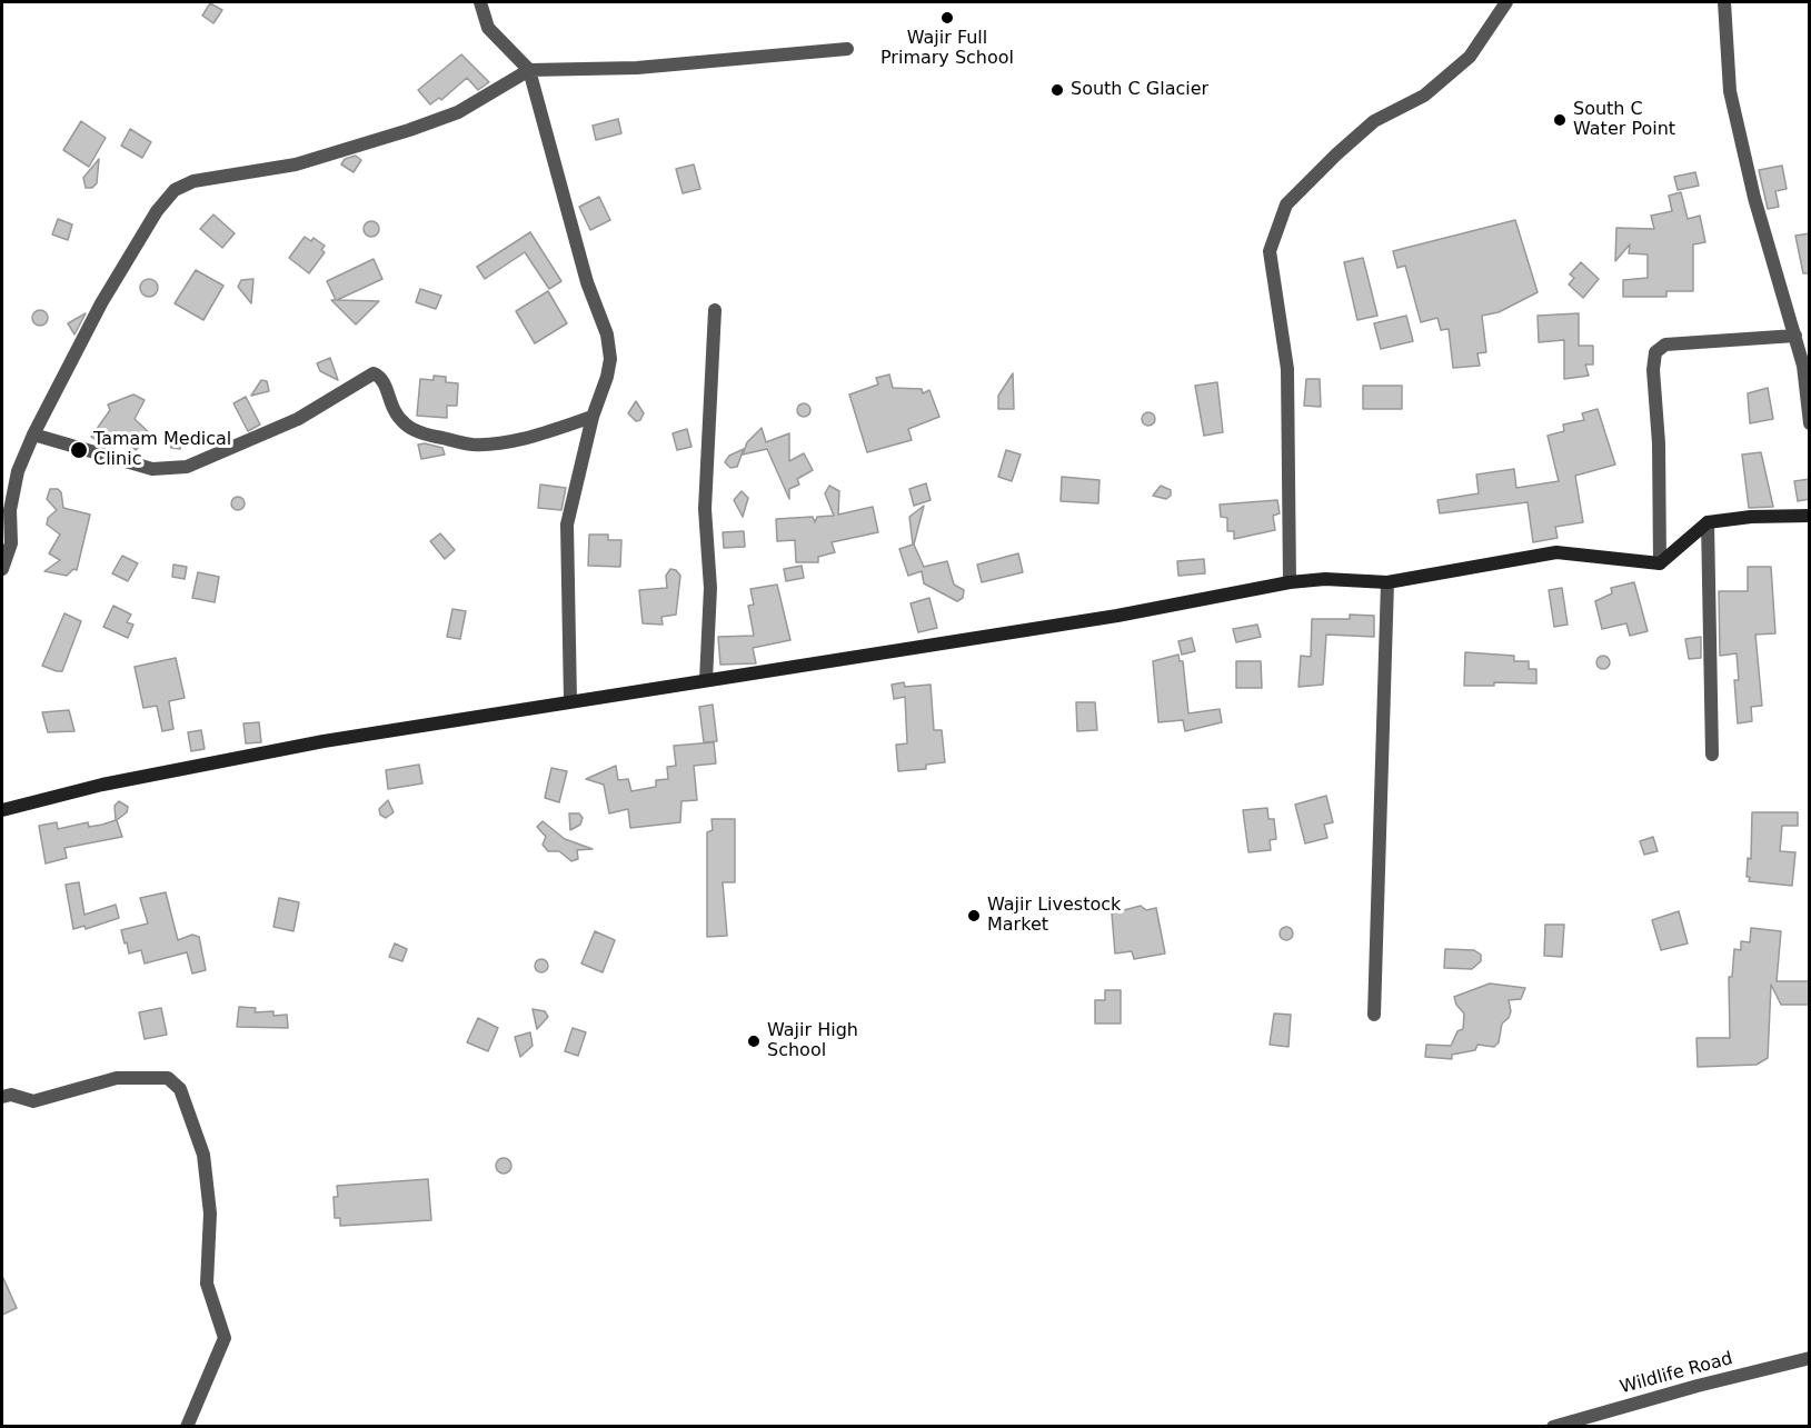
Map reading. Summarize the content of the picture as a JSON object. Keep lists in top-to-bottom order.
{
  "streets": {
    "street": ["Wildlife Road"]
  },
  "places": [
    "Wajir Full Primary School",
    "South C Glacier",
    "South C Water Point",
    "Tamam Medical Clinic",
    "Wajir Livestock Market",
    "Wajir High School"
  ]
}
